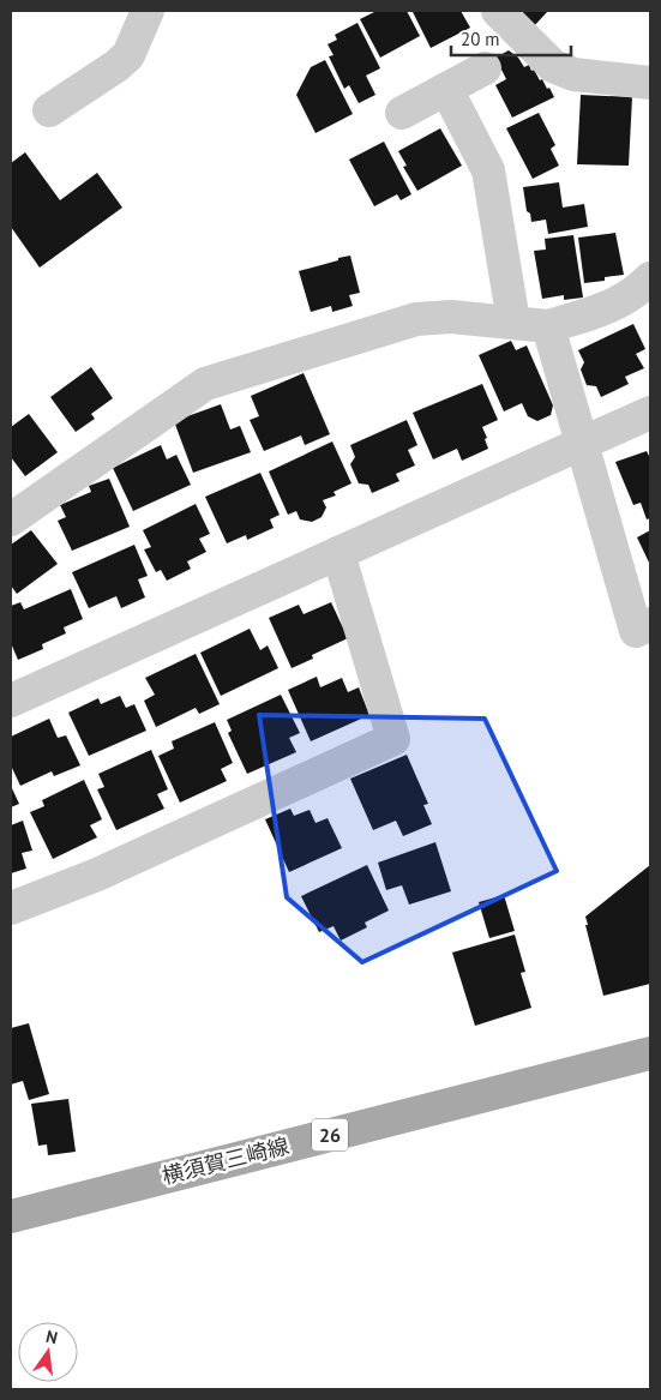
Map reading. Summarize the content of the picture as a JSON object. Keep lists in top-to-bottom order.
{
  "streets": {
    "main road": ["26", "横須賀三崎線"]
  },
  "scale_bar": "20 m",
  "north": "top"
}
